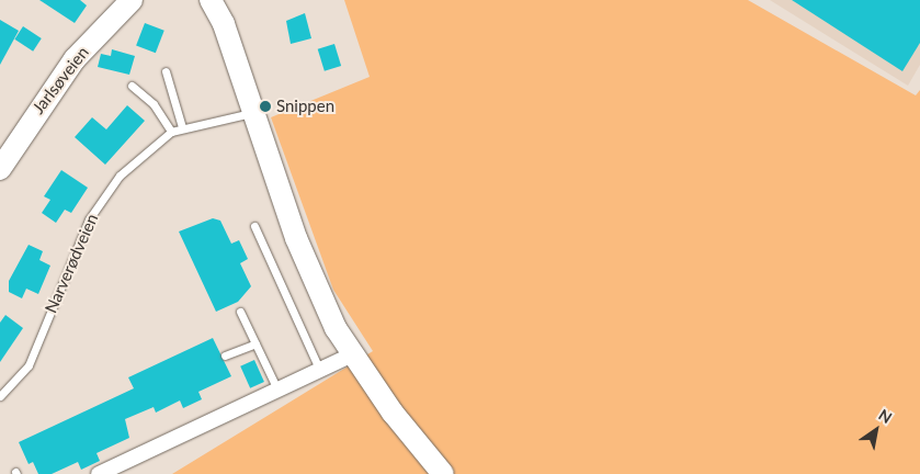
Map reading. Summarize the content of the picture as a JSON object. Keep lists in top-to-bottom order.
{
  "streets": {
    "main road": ["Jarlsøveien"],
    "lane": ["Narverødveien"]
  },
  "places": ["Snippen"],
  "north": "top right"
}
